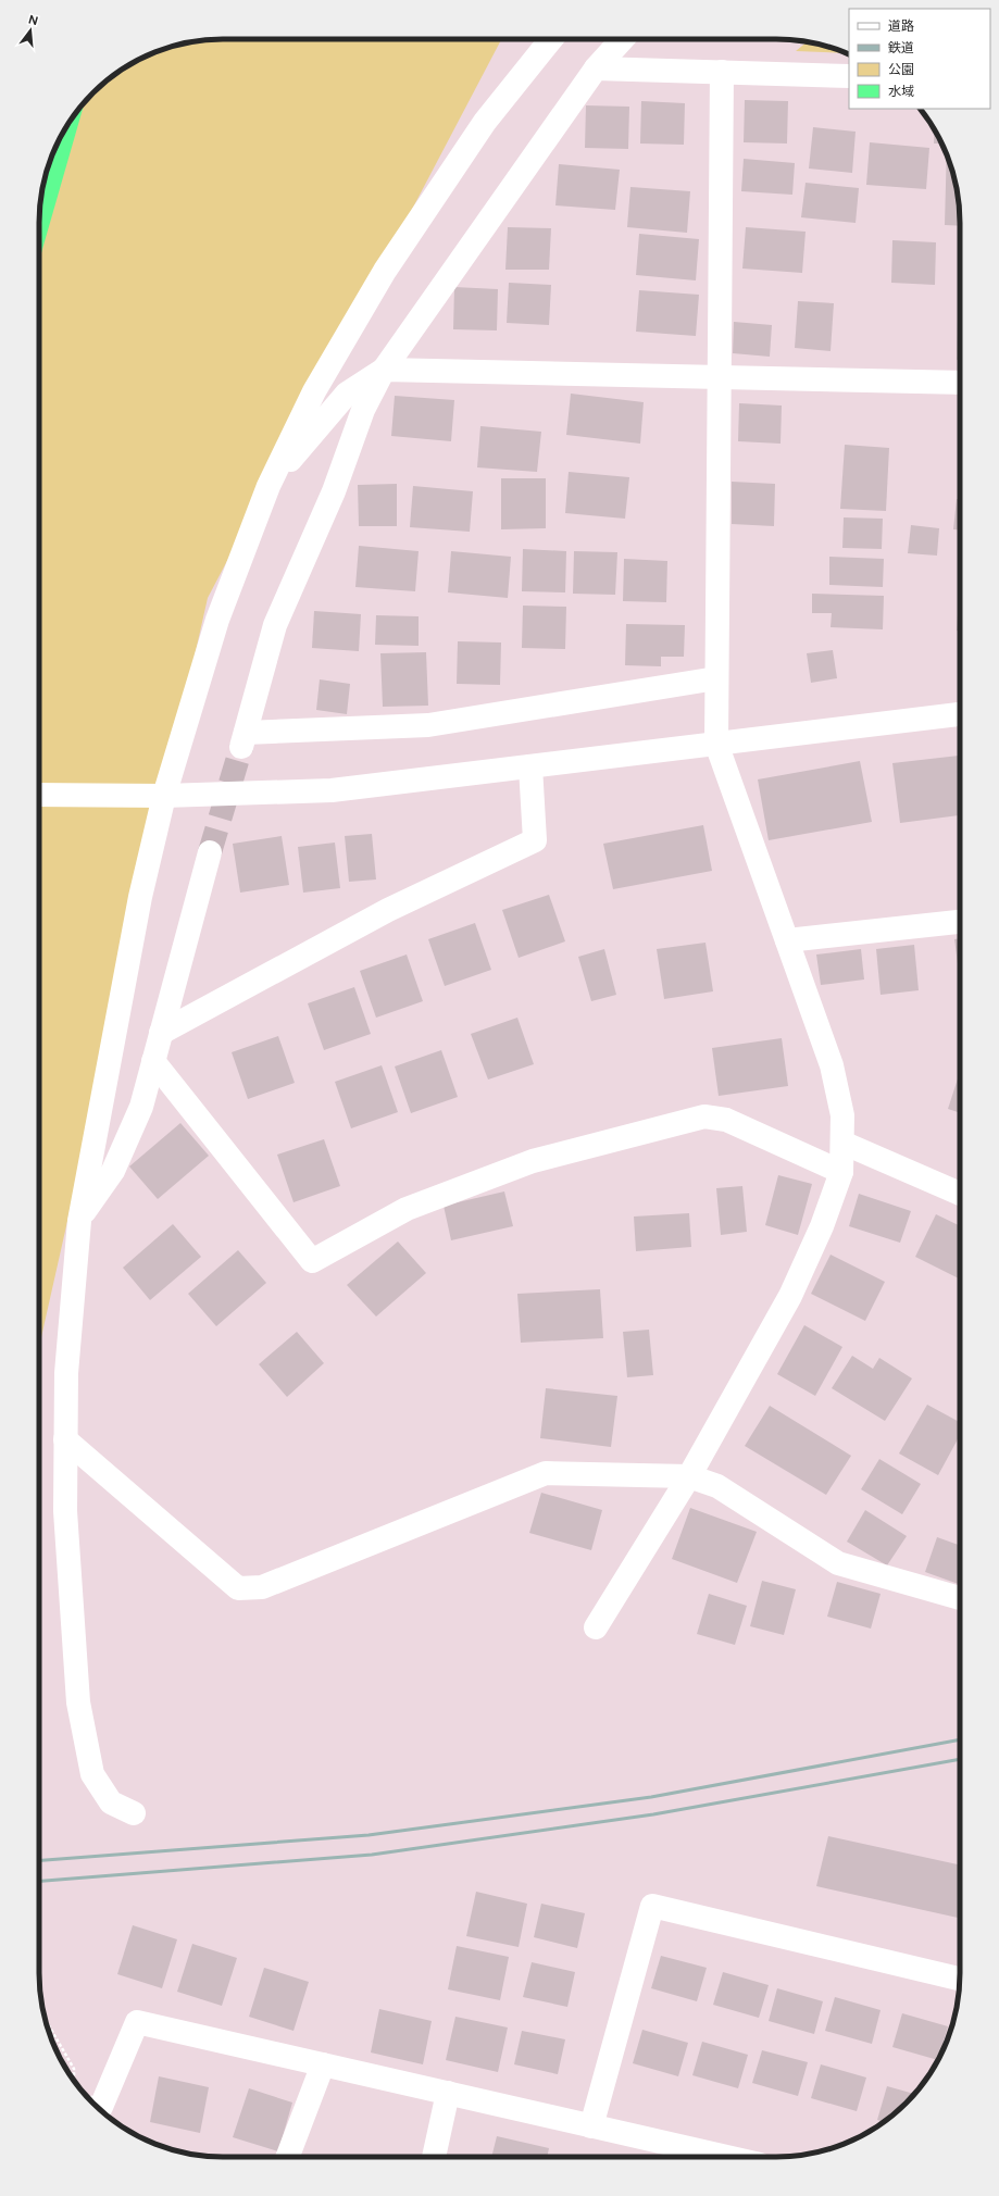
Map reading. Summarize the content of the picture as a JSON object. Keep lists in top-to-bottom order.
{
  "legend": [
    "道路",
    "鉄道",
    "公園",
    "水域"
  ],
  "north": "top"
}
